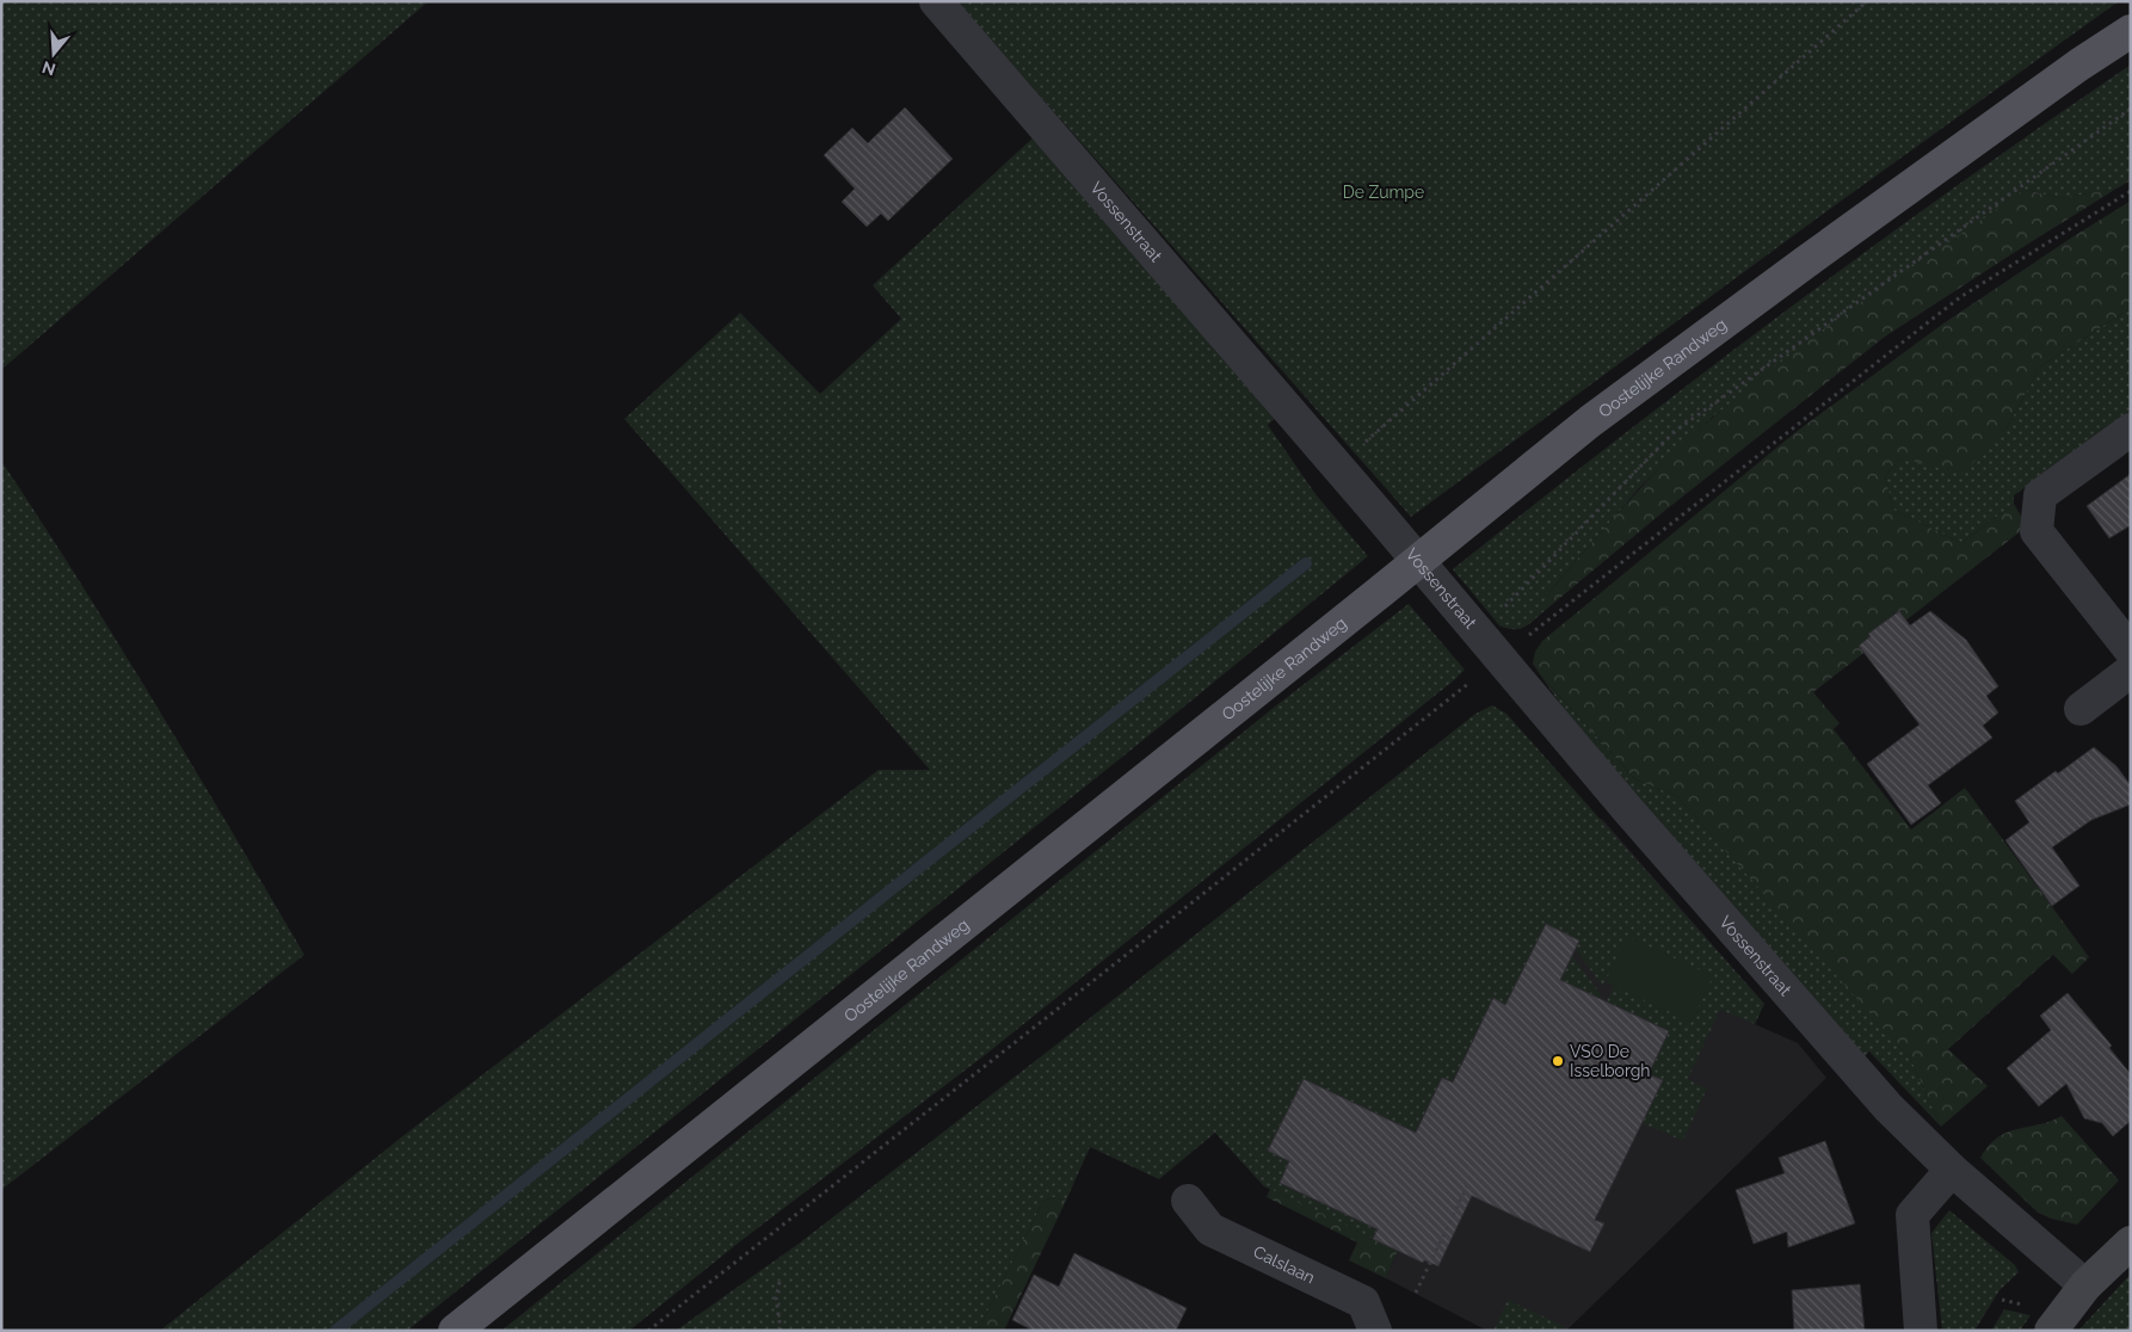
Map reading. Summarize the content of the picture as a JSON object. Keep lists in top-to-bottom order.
{
  "streets": {
    "main road": ["Oostelijke Randweg"],
    "street": ["Vossenstraat", "Calslaan"]
  },
  "crossings": [
    ["Vossenstraat", "Oostelijke Randweg"]
  ],
  "parks": ["De Zumpe"],
  "places": ["VSO De Isselborgh"],
  "north": "bottom"
}
